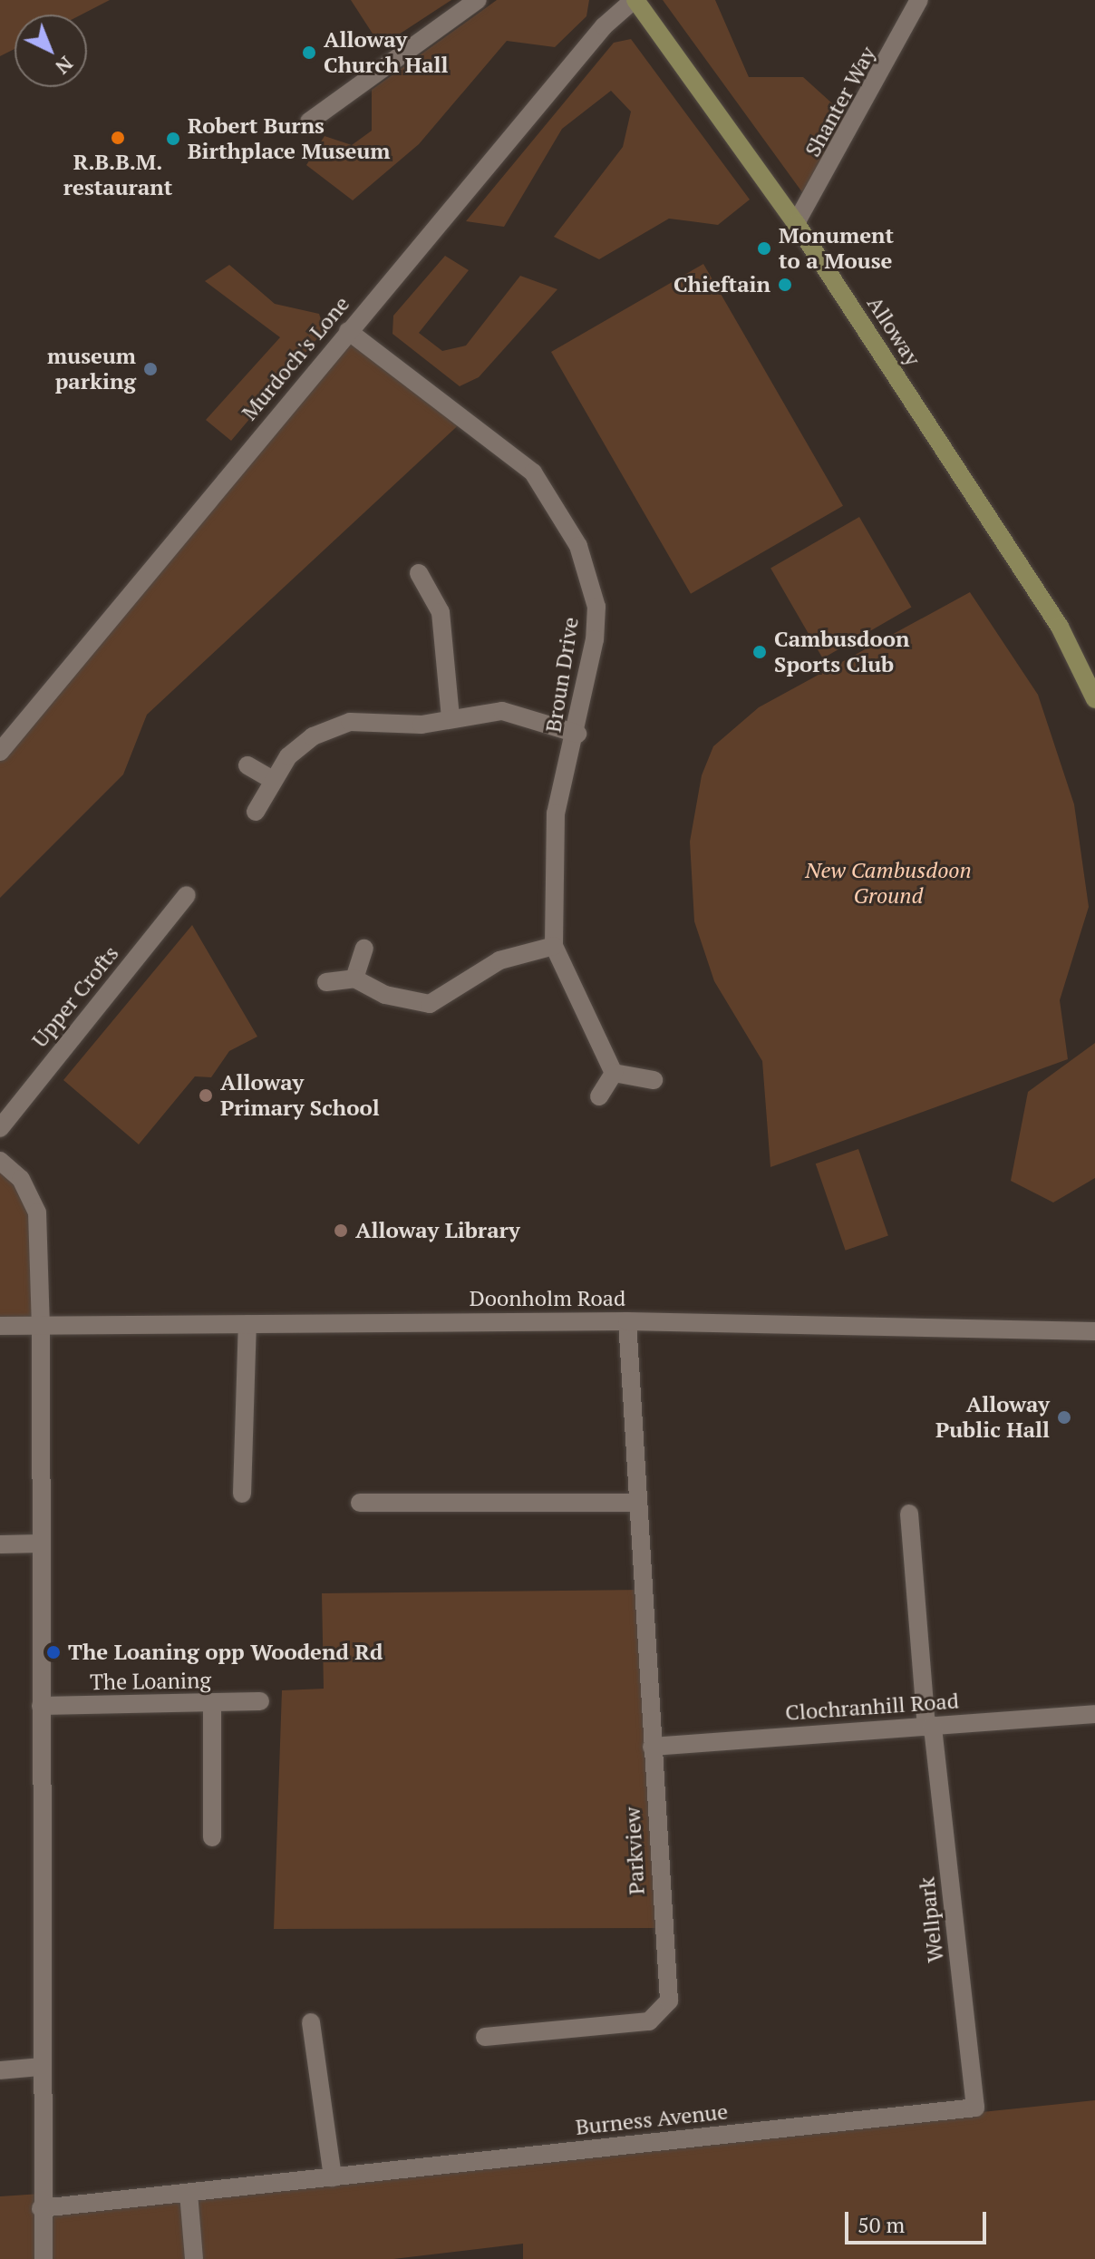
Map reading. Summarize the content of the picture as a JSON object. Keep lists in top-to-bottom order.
{
  "streets": {
    "main road": ["Alloway"],
    "street": [
      "Shanter Way",
      "Murdoch's Lone",
      "Broun Drive",
      "Upper Crofts",
      "Doonholm Road",
      "The Loaning",
      "Clochranhill Road",
      "Parkview",
      "Wellpark",
      "Burness Avenue"
    ]
  },
  "crossings": [
    ["Shanter Way", "Alloway"],
    ["Alloway", "Murdoch's Lone"],
    ["Murdoch's Lone", "Broun Drive"],
    ["Doonholm Road", "Parkview"],
    ["Clochranhill Road", "Parkview"],
    ["Clochranhill Road", "Wellpark"],
    ["Wellpark", "Burness Avenue"]
  ],
  "parks": ["New Cambusdoon Ground"],
  "places": [
    "Alloway Church Hall",
    "R.B.B.M. restaurant",
    "Robert Burns Birthplace Museum",
    "Monument to a Mouse",
    "Chieftain",
    "museum parking",
    "Cambusdoon Sports Club",
    "Alloway Primary School",
    "Alloway Library",
    "Alloway Public Hall",
    "The Loaning opp Woodend Rd"
  ],
  "scale_bar": "50 m",
  "north": "bottom right"
}
